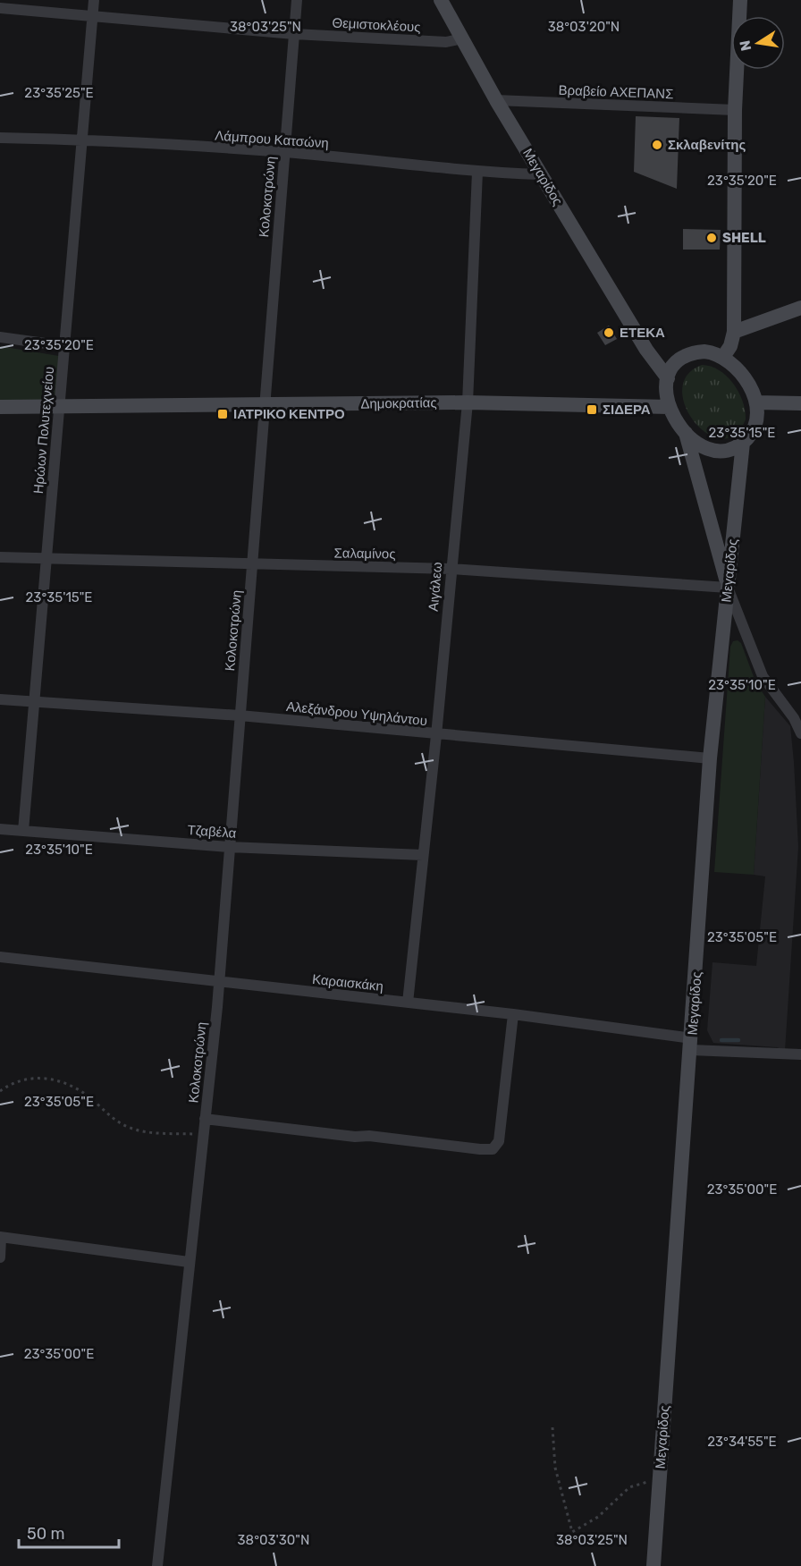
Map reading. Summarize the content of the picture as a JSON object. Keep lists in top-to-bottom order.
{
  "streets": {
    "street": [
      "Θεμιστοκλέους",
      "Βραβείο ΑΧΕΠΑΝΣ",
      "Λάμπρου Κατσώνη",
      "Μεγαρίδος",
      "Κολοκοτρώνη",
      "Δημοκρατίας",
      "Ηρώων Πολυτεχνείου",
      "Σαλαμίνος",
      "Αιγάλεω",
      "Αλεξάνδρου Υψηλάντου",
      "Τζαβέλα",
      "Καραισκάκη"
    ]
  },
  "crossings": [
    ["Θεμιστοκλέους", "Μεγαρίδος"],
    ["Θεμιστοκλέους", "Κολοκοτρώνη"],
    ["Θεμιστοκλέους", "Ηρώων Πολυτεχνείου"],
    ["Βραβείο ΑΧΕΠΑΝΣ", "Μεγαρίδος"],
    ["Λάμπρου Κατσώνη", "Μεγαρίδος"],
    ["Λάμπρου Κατσώνη", "Κολοκοτρώνη"],
    ["Λάμπρου Κατσώνη", "Ηρώων Πολυτεχνείου"],
    ["Λάμπρου Κατσώνη", "Αιγάλεω"],
    ["Μεγαρίδος", "Δημοκρατίας"],
    ["Μεγαρίδος", "Σαλαμίνος"],
    ["Μεγαρίδος", "Αλεξάνδρου Υψηλάντου"],
    ["Μεγαρίδος", "Καραισκάκη"],
    ["Κολοκοτρώνη", "Δημοκρατίας"],
    ["Κολοκοτρώνη", "Σαλαμίνος"],
    ["Κολοκοτρώνη", "Αλεξάνδρου Υψηλάντου"],
    ["Κολοκοτρώνη", "Τζαβέλα"],
    ["Κολοκοτρώνη", "Καραισκάκη"],
    ["Δημοκρατίας", "Ηρώων Πολυτεχνείου"],
    ["Δημοκρατίας", "Αιγάλεω"],
    ["Ηρώων Πολυτεχνείου", "Σαλαμίνος"],
    ["Ηρώων Πολυτεχνείου", "Αλεξάνδρου Υψηλάντου"],
    ["Ηρώων Πολυτεχνείου", "Τζαβέλα"],
    ["Σαλαμίνος", "Αιγάλεω"],
    ["Αιγάλεω", "Αλεξάνδρου Υψηλάντου"],
    ["Αιγάλεω", "Τζαβέλα"],
    ["Αιγάλεω", "Καραισκάκη"]
  ],
  "places": {
    "other": ["Σκλαβενίτης", "SHELL", "ΕΤΕΚΑ"],
    "transit": ["ΣΙΔΕΡΑ", "ΙΑΤΡΙΚΟ ΚΕΝΤΡΟ"]
  },
  "scale_bar": "50 m",
  "north": "left",
  "coordinates": [
    "38°03'25\"N",
    "38°03'20\"N",
    "23°35'25\"E",
    "23°35'20\"E",
    "23°35'15\"E",
    "23°35'10\"E",
    "23°35'05\"E",
    "23°35'00\"E",
    "23°34'55\"E",
    "38°03'30\"N"
  ]
}
